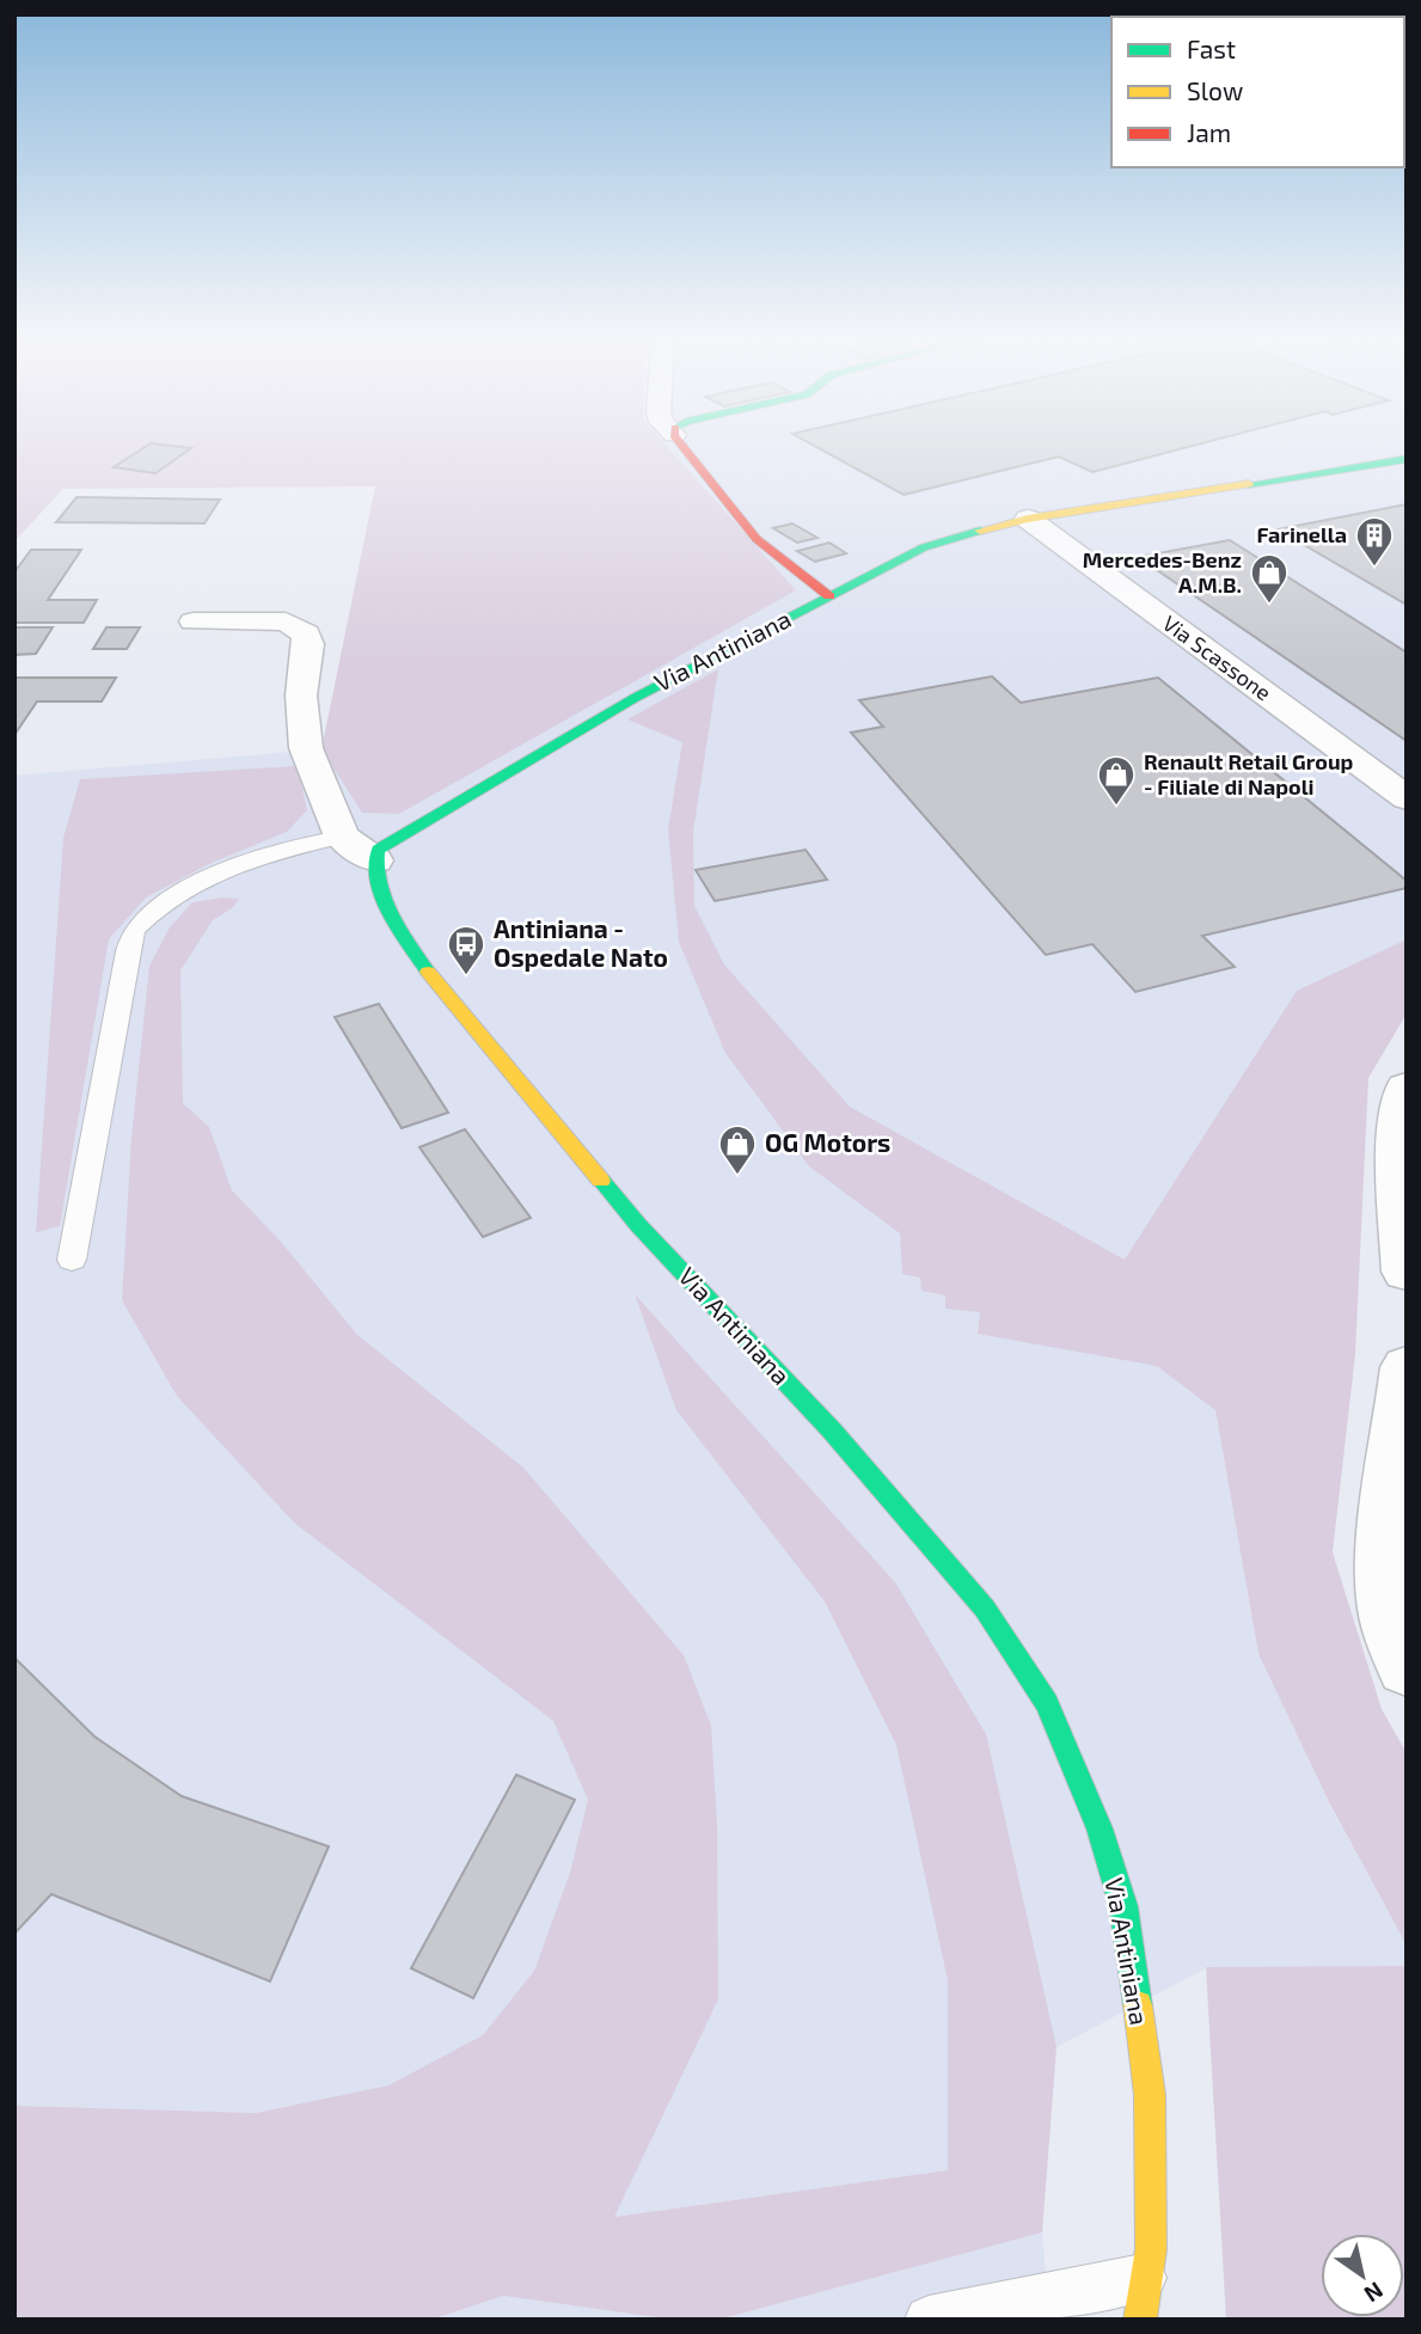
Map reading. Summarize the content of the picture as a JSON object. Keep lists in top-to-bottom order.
{
  "streets": {
    "street": ["Via Antiniana", "Via Scassone"]
  },
  "crossings": [
    ["Via Antiniana", "Via Scassone"]
  ],
  "places": {
    "building": ["Farinella"],
    "shop": ["Mercedes-Benz A.M.B.", "Renault Retail Group - Filiale di Napoli", "OG Motors"],
    "bus stop": ["Antiniana - Ospedale Nato"]
  },
  "legend": ["Fast", "Slow", "Jam"],
  "north": "bottom right"
}
